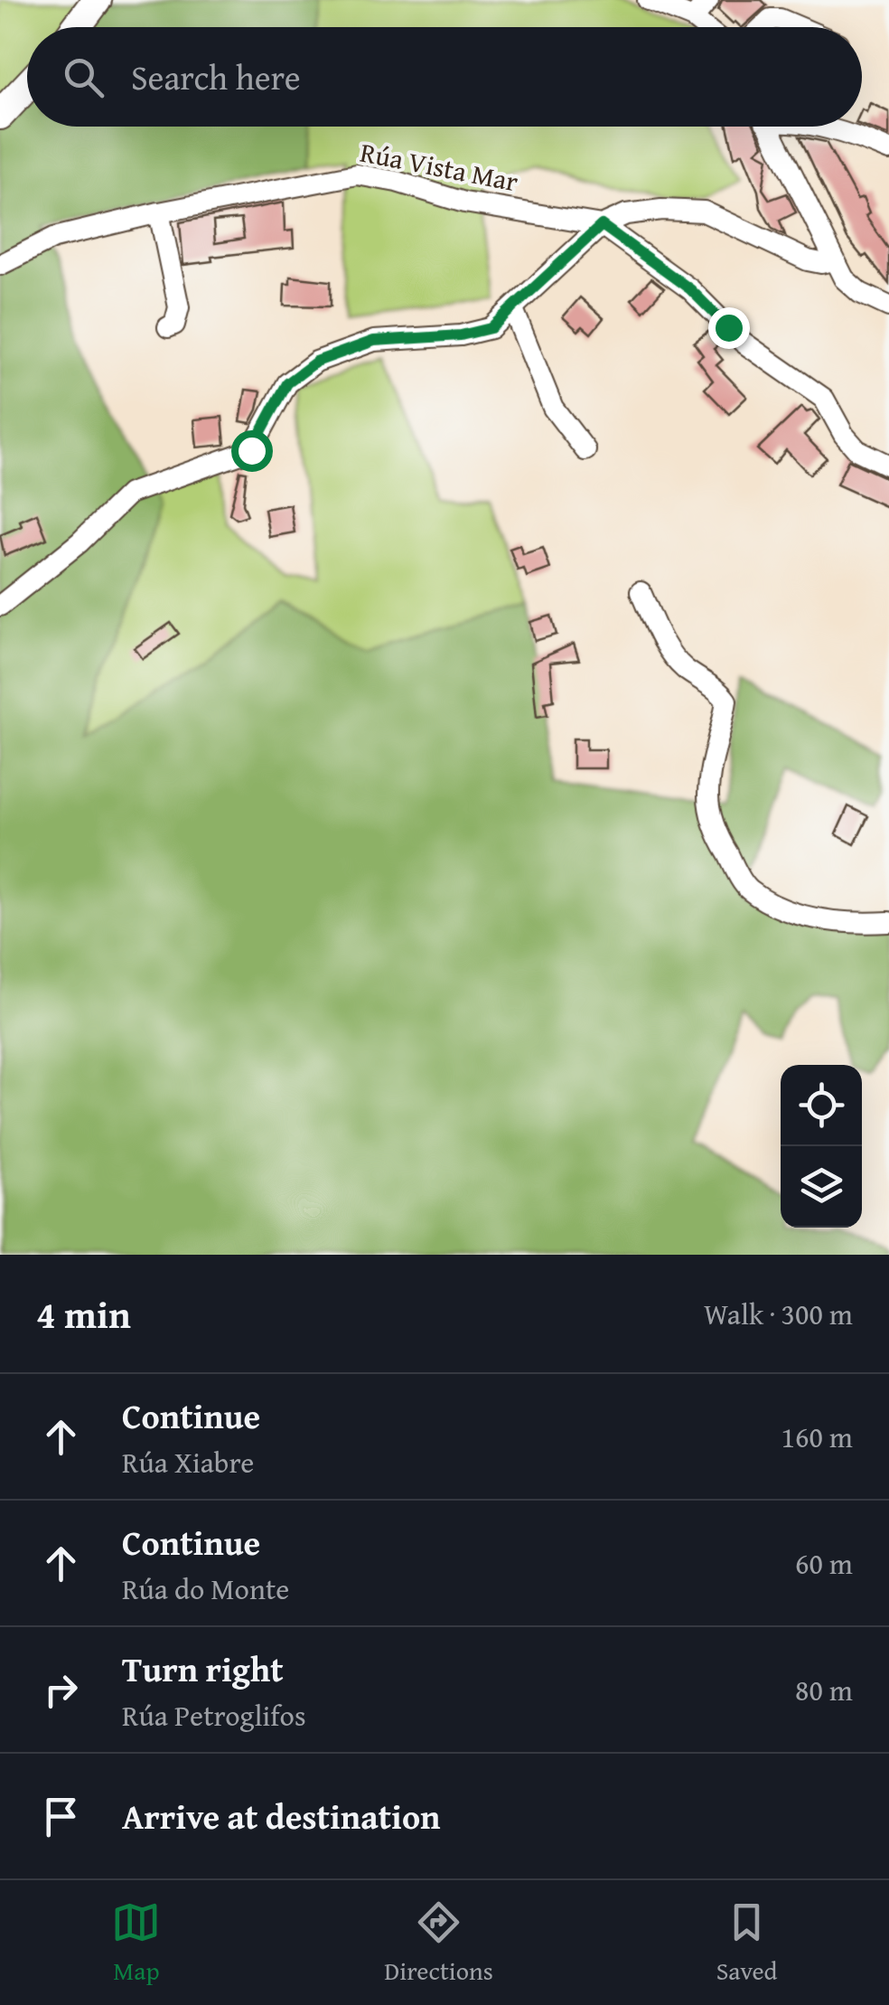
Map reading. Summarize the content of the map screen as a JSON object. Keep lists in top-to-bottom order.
{
  "streets": {
    "street": ["Rúa Vista Mar"]
  },
  "page": {
    "search": "Search here",
    "heading": ["4 min", "Walk · 300 m"],
    "list": [
      ["Continue", "Rúa Xiabre", "160 m"],
      ["Continue", "Rúa do Monte", "60 m"],
      ["Turn right", "Rúa Petroglifos", "80 m"],
      "Arrive at destination"
    ],
    "nav": ["Map", "Directions", "Saved"]
  }
}
